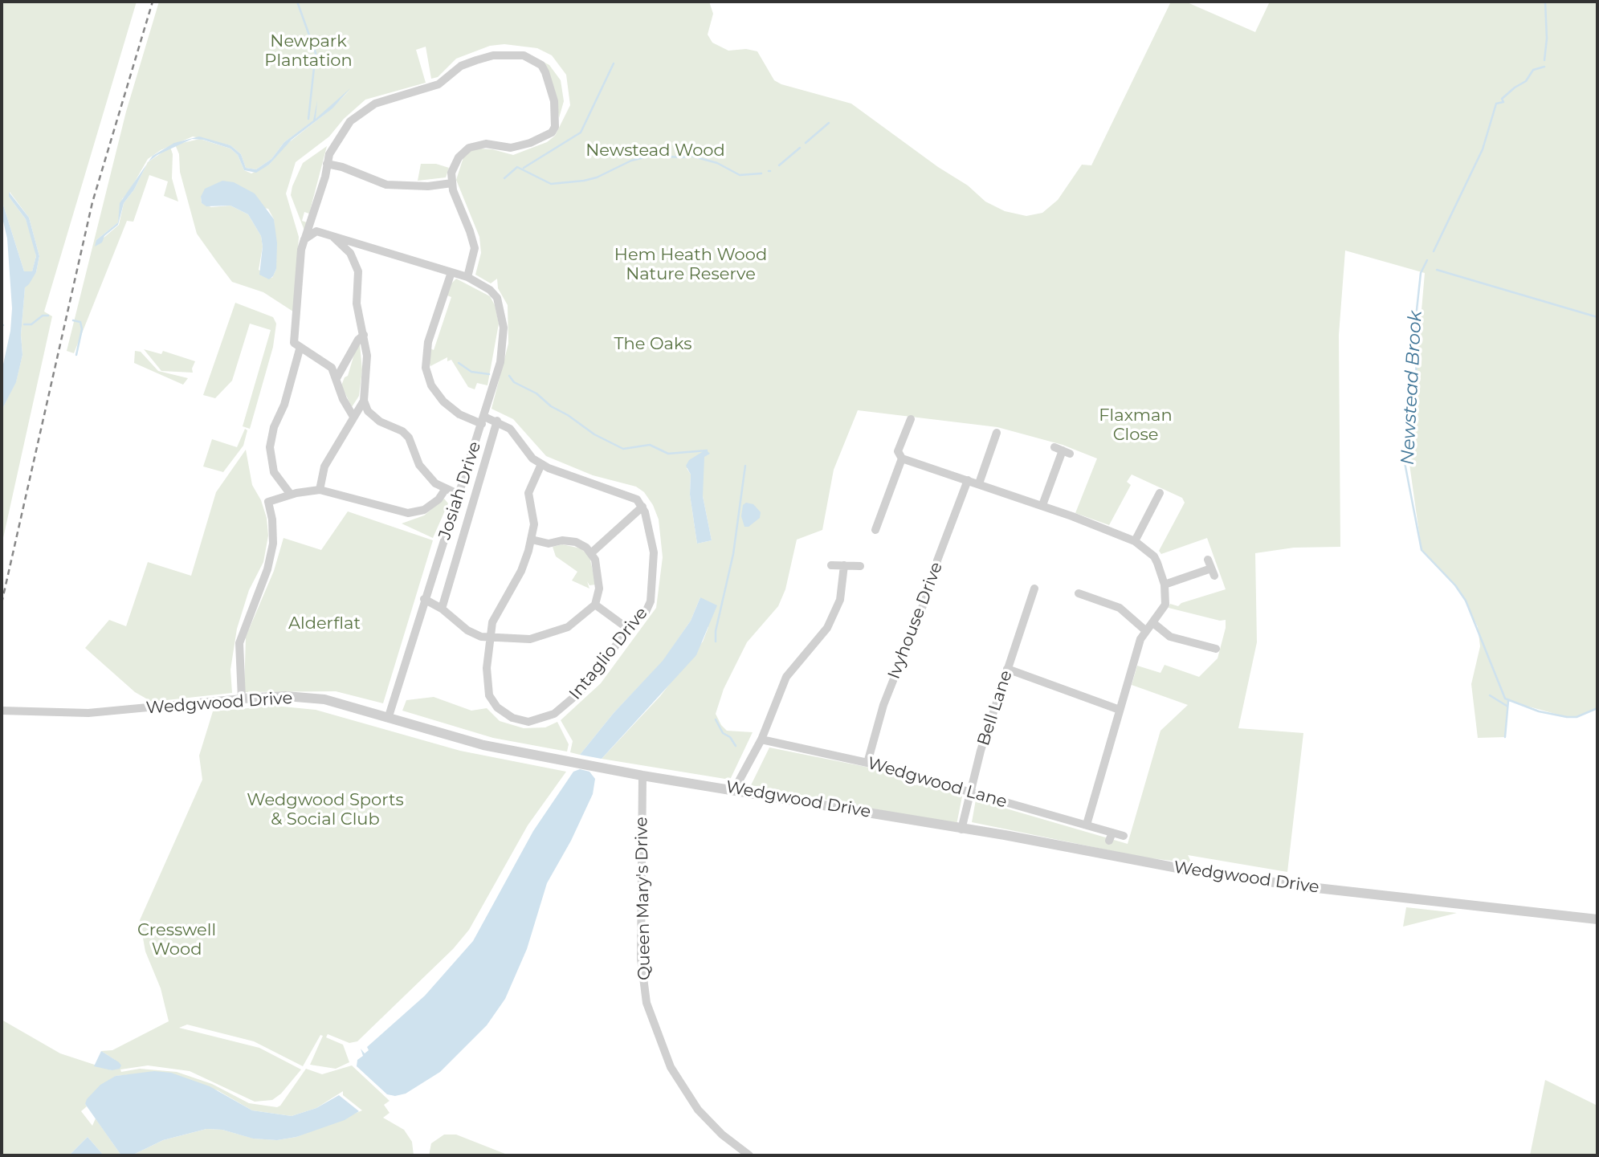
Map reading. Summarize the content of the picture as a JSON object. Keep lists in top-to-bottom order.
{
  "streets": {
    "street": [
      "Josiah Drive",
      "Ivyhouse Drive",
      "Intaglio Drive",
      "Wedgwood Drive",
      "Bell Lane",
      "Wedgwood Lane",
      "Queen Mary's Drive"
    ]
  },
  "crossings": [
    ["Josiah Drive", "Wedgwood Drive"],
    ["Ivyhouse Drive", "Wedgwood Lane"],
    ["Wedgwood Drive", "Bell Lane"],
    ["Wedgwood Drive", "Queen Mary's Drive"],
    ["Bell Lane", "Wedgwood Lane"]
  ],
  "water": ["Newstead Brook"],
  "parks": [
    "Newpark Plantation",
    "Newstead Wood",
    "Hem Heath Wood Nature Reserve",
    "The Oaks",
    "Flaxman Close",
    "Alderflat",
    "Wedgwood Sports & Social Club",
    "Cresswell Wood"
  ]
}
